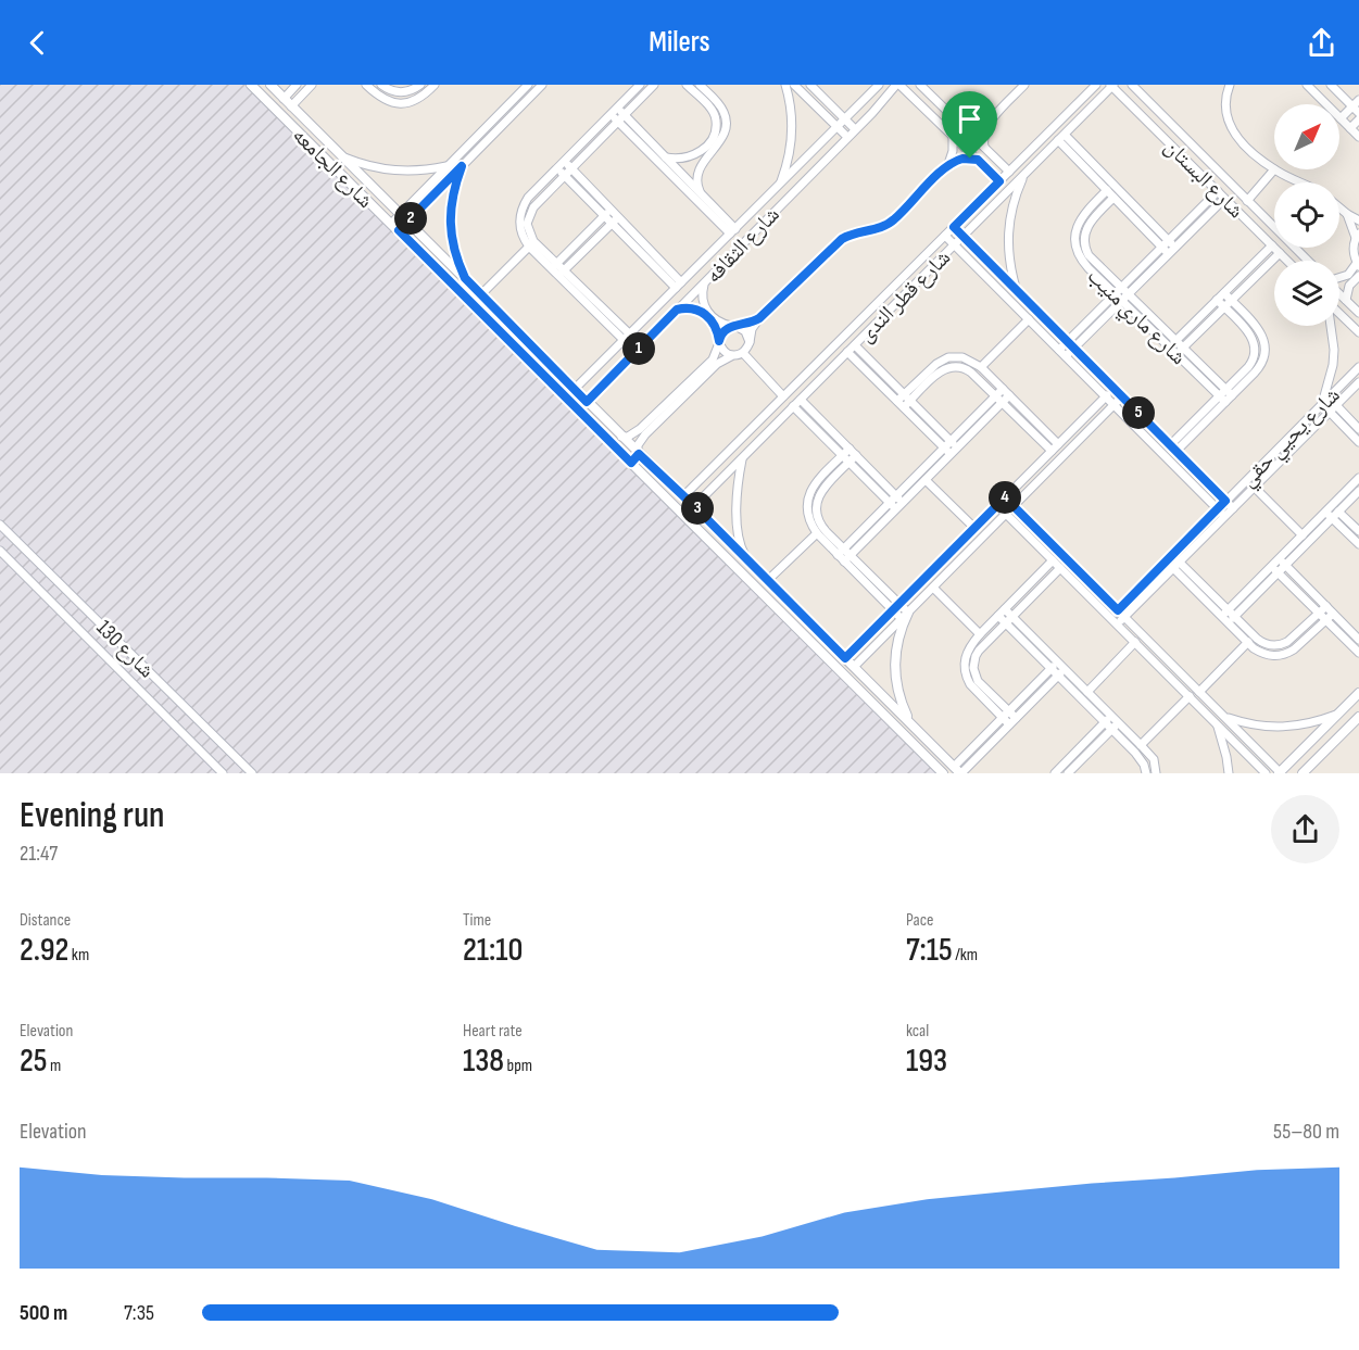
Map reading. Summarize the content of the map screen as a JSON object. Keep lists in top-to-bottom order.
{
  "streets": {
    "street": [
      "شارع الجامعه",
      "شارع البستان",
      "شارع الثقافه",
      "شارع قطر الندى",
      "شارع ماري منيب",
      "شارع يحيي حقي",
      "شارع 130"
    ]
  },
  "crossings": [
    ["شارع الجامعه", "شارع الثقافه"],
    ["شارع الجامعه", "شارع قطر الندى"],
    ["شارع البستان", "شارع قطر الندى"]
  ],
  "north": "top right",
  "page": {
    "header": "Milers",
    "pins": [
      "2",
      "1",
      "5",
      "4",
      "3"
    ],
    "heading": ["Evening run", "21:47"],
    "stats": [
      ["Distance", "2.92 km"],
      ["Time", "21:10"],
      ["Pace", "7:15 /km"],
      ["Elevation", "25 m"],
      ["Heart rate", "138 bpm"],
      ["kcal", "193"]
    ],
    "chart": ["Elevation", "55–80 m"],
    "list": [
      {
        "name": "500 m",
        "note": "7:35"
      }
    ]
  }
}
